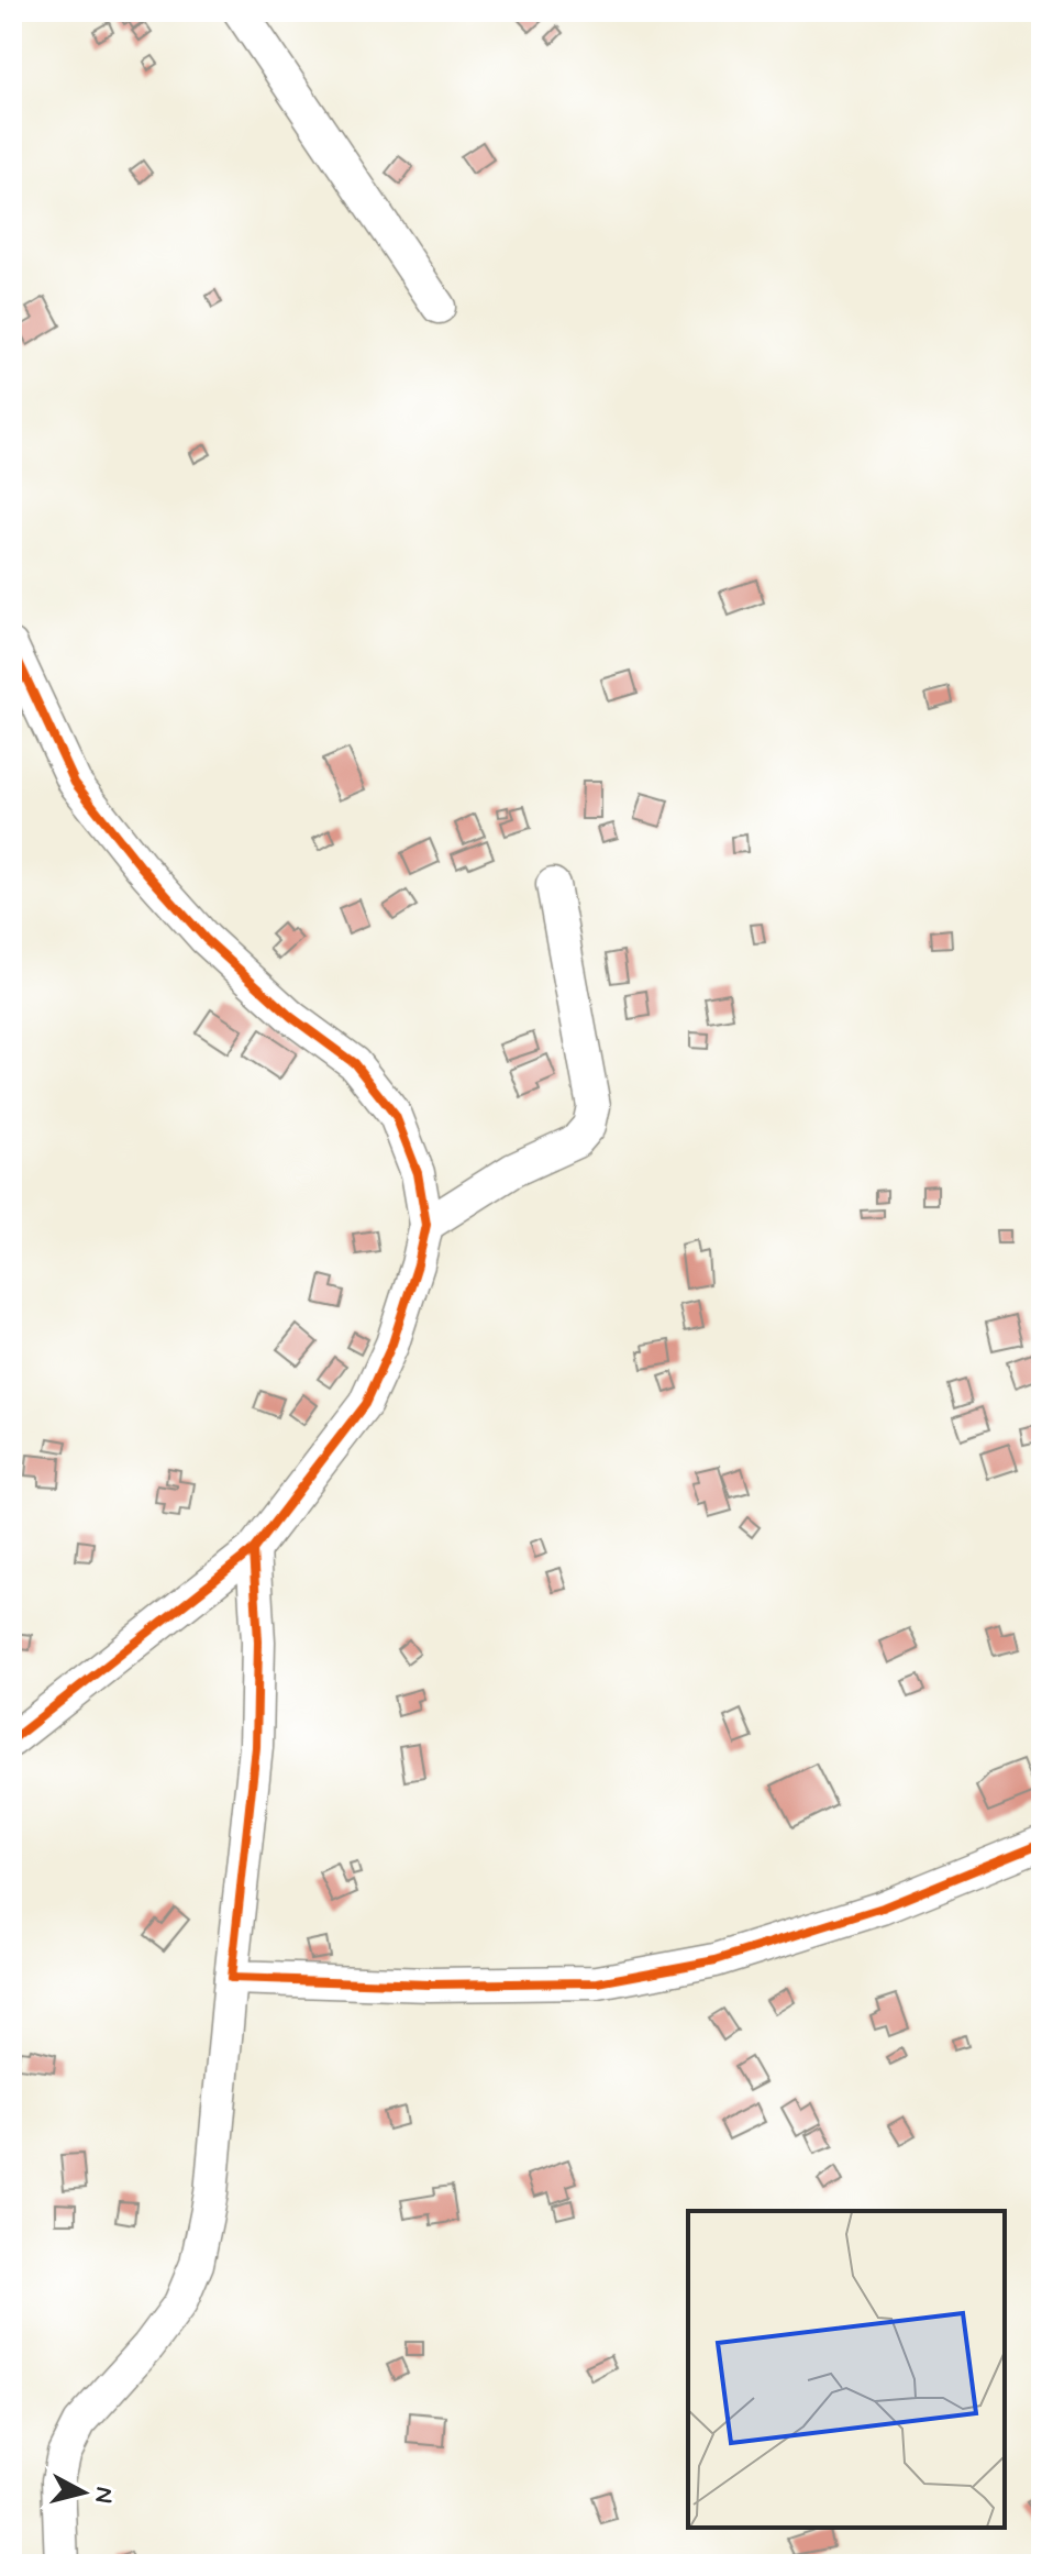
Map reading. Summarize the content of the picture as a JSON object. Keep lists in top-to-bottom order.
{
  "north": "right"
}
